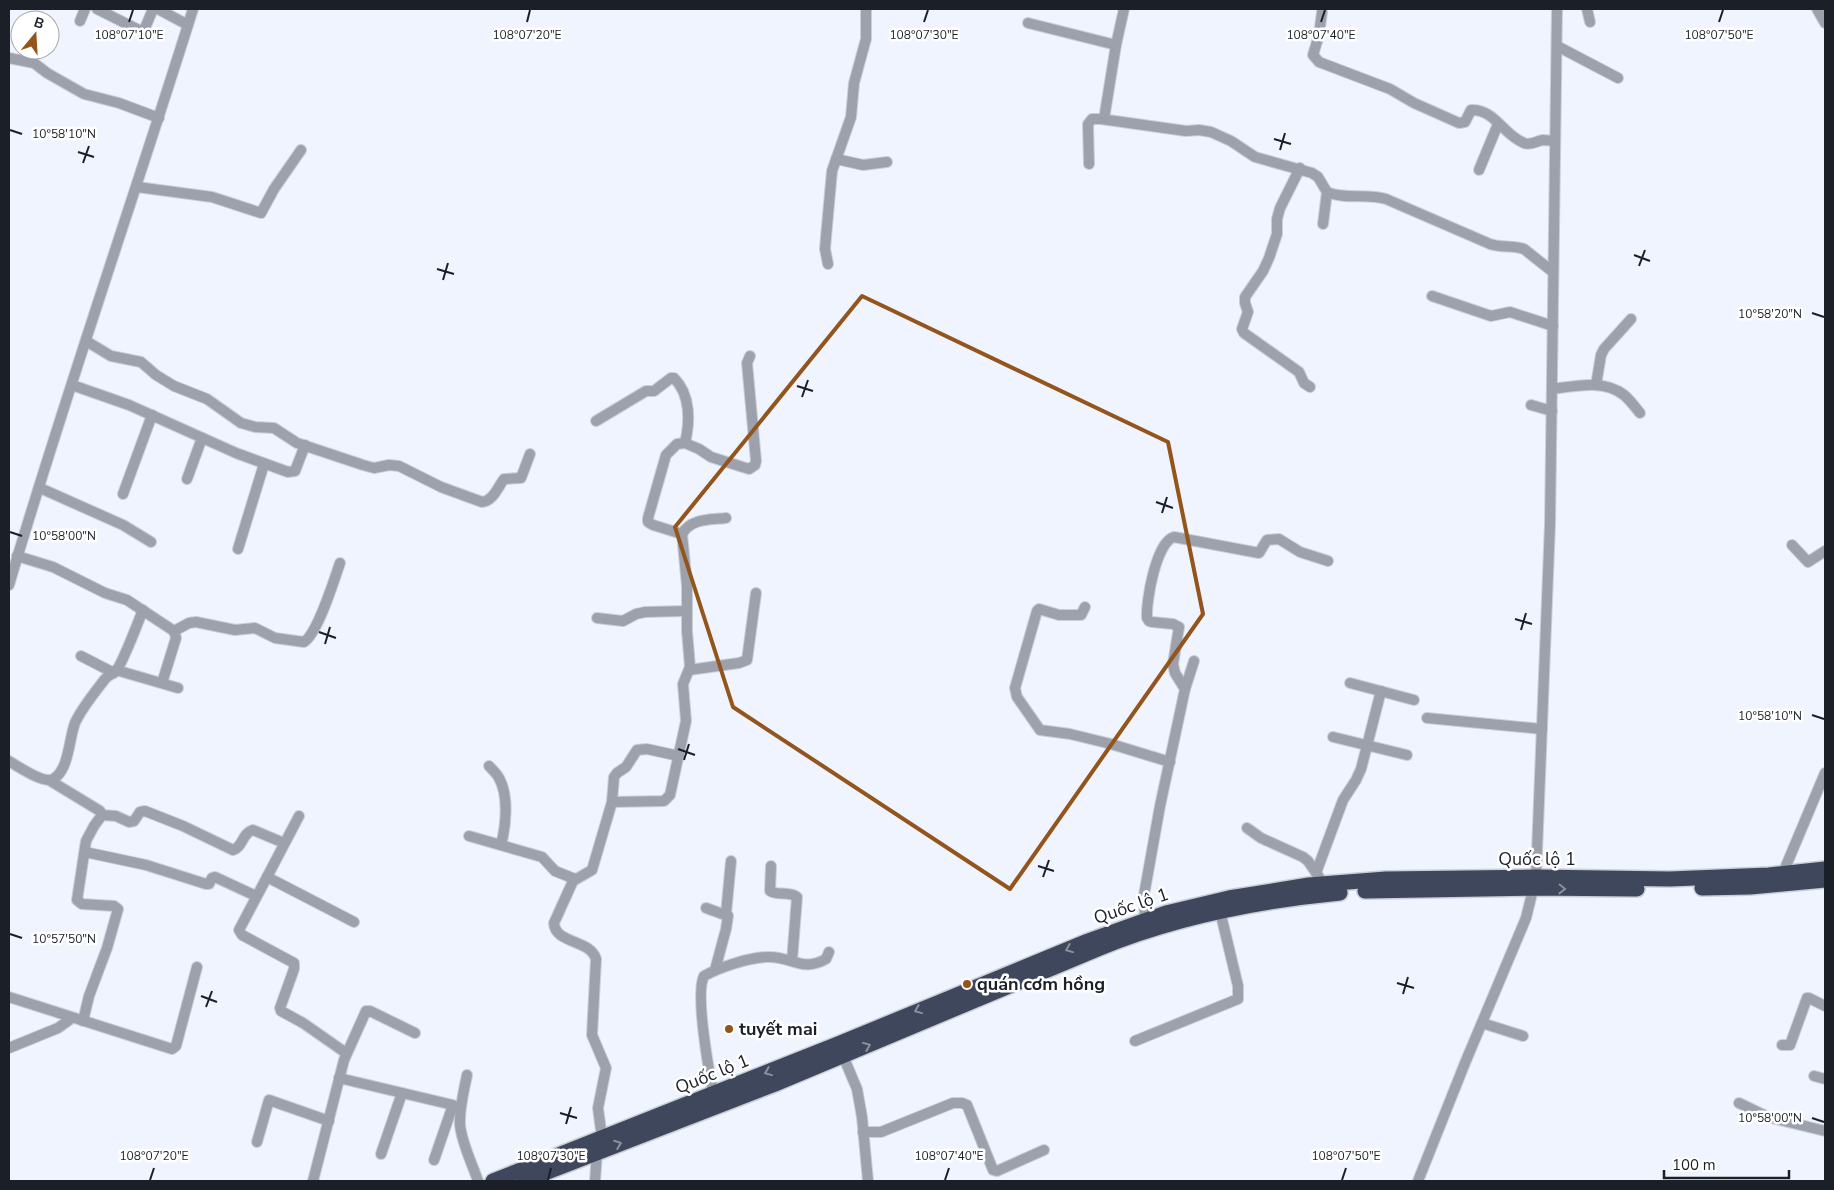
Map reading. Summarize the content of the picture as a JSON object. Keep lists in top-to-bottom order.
{
  "streets": {
    "highway": ["Quốc lộ 1"]
  },
  "places": ["quán cơm hồng", "tuyết mai"],
  "scale_bar": "100 m",
  "north": "top",
  "coordinates": [
    "108°07'10\"E",
    "108°07'20\"E",
    "108°07'30\"E",
    "108°07'40\"E",
    "108°07'50\"E",
    "10°58'10\"N",
    "10°58'20\"N",
    "10°58'00\"N",
    "10°57'50\"N"
  ]
}
